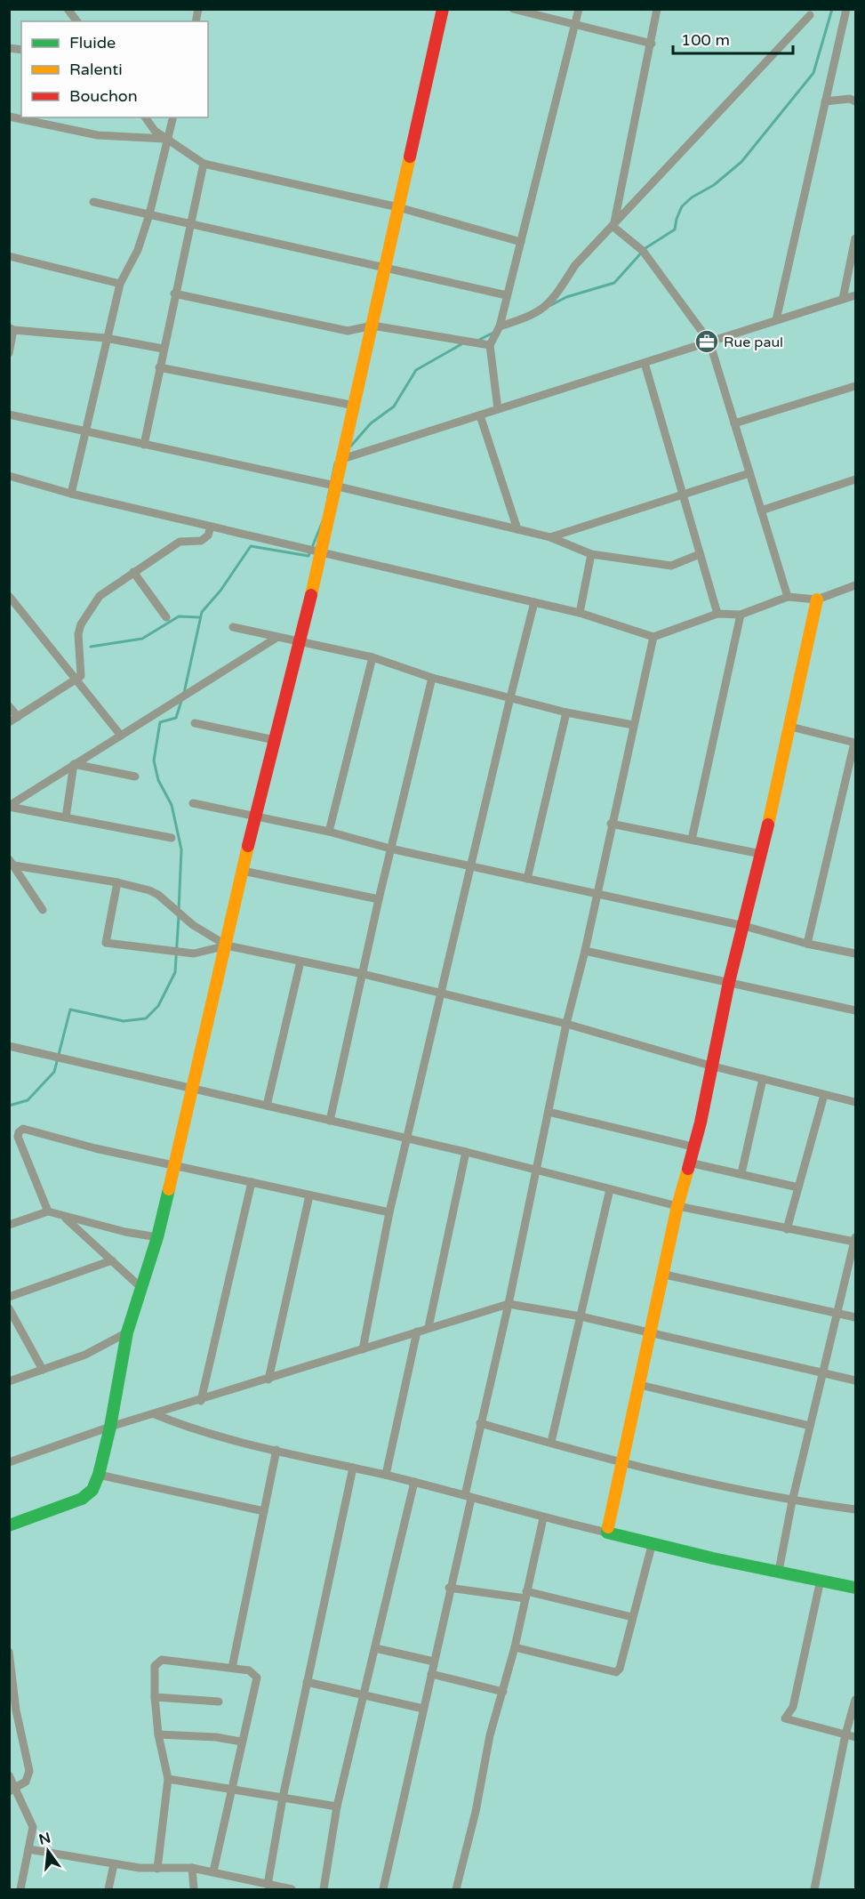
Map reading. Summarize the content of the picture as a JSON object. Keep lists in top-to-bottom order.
{
  "places": {
    "office": ["Rue paul"]
  },
  "legend": ["Fluide", "Ralenti", "Bouchon"],
  "scale_bar": "100 m",
  "north": "top"
}
